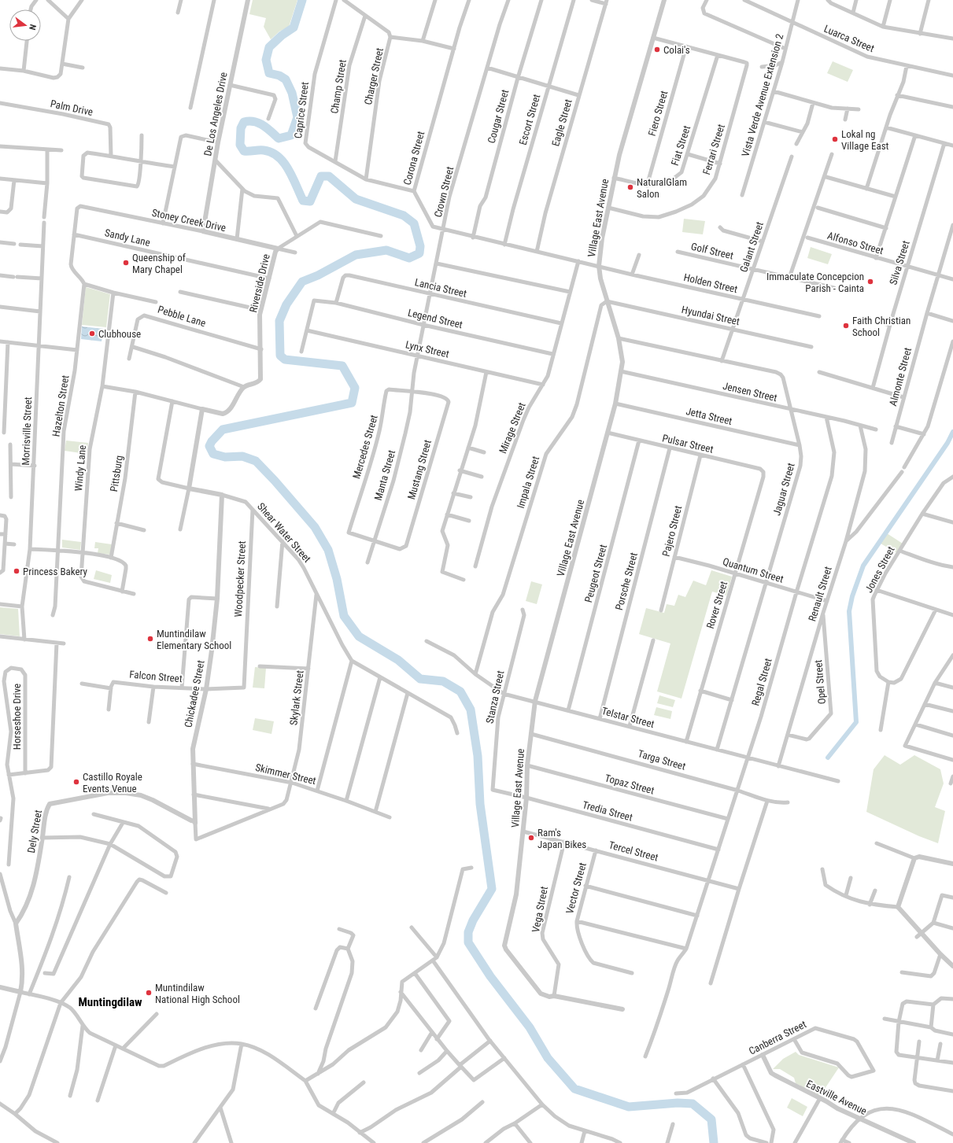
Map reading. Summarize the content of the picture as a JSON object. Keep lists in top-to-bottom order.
{
  "streets": {
    "street": [
      "Luarca Street",
      "Charger Street",
      "Champ Street",
      "Vista Verde Avenue Extension 2",
      "Palm Drive",
      "Caprice Street",
      "Fiero Street",
      "De Los Angeles Drive",
      "Cougar Street",
      "Escort Street",
      "Eagle Street",
      "Fiat Street",
      "Ferrari Street",
      "Corona Street",
      "Crown Street",
      "Village East Avenue",
      "Stoney Creek Drive",
      "Sandy Lane",
      "Alfonso Street",
      "Galant Street",
      "Golf Street",
      "Silva Street",
      "Riverside Drive",
      "Holden Street",
      "Lancia Street",
      "Hyundai Street",
      "Pebble Lane",
      "Legend Street",
      "Lynx Street",
      "Almonte Street",
      "Jensen Street",
      "Hazelton Street",
      "Jetta Street",
      "Mirage Street",
      "Morrisville Street",
      "Pulsar Street",
      "Mercedes Street",
      "Windy Lane",
      "Mustang Street",
      "Pittsburg",
      "Manta Street",
      "Impala Street",
      "Jaguar Street",
      "Pajero Street",
      "Shear Water Street",
      "Jones Street",
      "Quantum Street",
      "Peugeot Street",
      "Woodpecker Street",
      "Porsche Street",
      "Renault Street",
      "Rover Street",
      "Falcon Street",
      "Regal Street",
      "Opel Street",
      "Chickadee Street",
      "Stanza Street",
      "Skylark Street",
      "Horseshoe Drive",
      "Telstar Street",
      "Targa Street",
      "Skimmer Street",
      "Topaz Street",
      "Tredia Street",
      "Dely Street",
      "Tercel Street",
      "Vector Street",
      "Vega Street",
      "Canberra Street",
      "Eastville Avenue"
    ]
  },
  "crossings": [
    ["Luarca Street", "Vista Verde Avenue Extension 2"],
    ["Charger Street", "Champ Street"],
    ["Charger Street", "Caprice Street"],
    ["Champ Street", "Caprice Street"],
    ["Caprice Street", "Corona Street"],
    ["Fiero Street", "Fiat Street"],
    ["De Los Angeles Drive", "Stoney Creek Drive"],
    ["Cougar Street", "Corona Street"],
    ["Escort Street", "Corona Street"],
    ["Eagle Street", "Corona Street"],
    ["Fiat Street", "Ferrari Street"],
    ["Fiat Street", "Village East Avenue"],
    ["Ferrari Street", "Village East Avenue"],
    ["Corona Street", "Crown Street"],
    ["Corona Street", "Village East Avenue"],
    ["Corona Street", "Holden Street"],
    ["Corona Street", "Mirage Street"],
    ["Crown Street", "Lancia Street"],
    ["Crown Street", "Legend Street"],
    ["Crown Street", "Lynx Street"],
    ["Crown Street", "Mercedes Street"],
    ["Crown Street", "Mustang Street"],
    ["Crown Street", "Manta Street"],
    ["Village East Avenue", "Holden Street"],
    ["Village East Avenue", "Hyundai Street"],
    ["Village East Avenue", "Jensen Street"],
    ["Village East Avenue", "Jetta Street"],
    ["Village East Avenue", "Pulsar Street"],
    ["Village East Avenue", "Impala Street"],
    ["Village East Avenue", "Jaguar Street"],
    ["Village East Avenue", "Telstar Street"],
    ["Village East Avenue", "Targa Street"],
    ["Village East Avenue", "Topaz Street"],
    ["Village East Avenue", "Tredia Street"],
    ["Village East Avenue", "Tercel Street"],
    ["Village East Avenue", "Vega Street"],
    ["Stoney Creek Drive", "Sandy Lane"],
    ["Stoney Creek Drive", "Riverside Drive"],
    ["Sandy Lane", "Riverside Drive"],
    ["Alfonso Street", "Silva Street"],
    ["Alfonso Street", "Almonte Street"],
    ["Galant Street", "Golf Street"],
    ["Galant Street", "Holden Street"],
    ["Galant Street", "Hyundai Street"],
    ["Galant Street", "Jaguar Street"],
    ["Riverside Drive", "Pebble Lane"],
    ["Lancia Street", "Legend Street"],
    ["Lancia Street", "Mirage Street"],
    ["Hyundai Street", "Impala Street"],
    ["Legend Street", "Lynx Street"],
    ["Legend Street", "Mirage Street"],
    ["Lynx Street", "Mirage Street"],
    ["Jensen Street", "Jaguar Street"],
    ["Jensen Street", "Renault Street"],
    ["Jensen Street", "Regal Street"],
    ["Jetta Street", "Jaguar Street"],
    ["Pulsar Street", "Pajero Street"],
    ["Pulsar Street", "Peugeot Street"],
    ["Pulsar Street", "Porsche Street"],
    ["Pulsar Street", "Rover Street"],
    ["Mercedes Street", "Mustang Street"],
    ["Mercedes Street", "Manta Street"],
    ["Mustang Street", "Manta Street"],
    ["Impala Street", "Telstar Street"],
    ["Jaguar Street", "Quantum Street"],
    ["Jaguar Street", "Telstar Street"],
    ["Pajero Street", "Quantum Street"],
    ["Shear Water Street", "Woodpecker Street"],
    ["Shear Water Street", "Chickadee Street"],
    ["Shear Water Street", "Skylark Street"],
    ["Quantum Street", "Renault Street"],
    ["Quantum Street", "Rover Street"],
    ["Quantum Street", "Regal Street"],
    ["Peugeot Street", "Telstar Street"],
    ["Woodpecker Street", "Falcon Street"],
    ["Porsche Street", "Telstar Street"],
    ["Renault Street", "Opel Street"],
    ["Renault Street", "Telstar Street"],
    ["Rover Street", "Telstar Street"],
    ["Falcon Street", "Chickadee Street"],
    ["Regal Street", "Telstar Street"],
    ["Regal Street", "Targa Street"],
    ["Regal Street", "Topaz Street"],
    ["Regal Street", "Tredia Street"],
    ["Regal Street", "Tercel Street"],
    ["Chickadee Street", "Skylark Street"],
    ["Chickadee Street", "Skimmer Street"],
    ["Chickadee Street", "Dely Street"],
    ["Stanza Street", "Telstar Street"],
    ["Stanza Street", "Tredia Street"],
    ["Skylark Street", "Skimmer Street"],
    ["Tercel Street", "Vector Street"],
    ["Tercel Street", "Vega Street"],
    ["Canberra Street", "Eastville Avenue"]
  ],
  "districts": ["Muntingdilaw"],
  "places": [
    "Colai's",
    "Lokal ng Village East",
    "NaturalGlam Salon",
    "Queenship of Mary Chapel",
    "Immaculate Concepcion Parish - Cainta",
    "Faith Christian School",
    "Clubhouse",
    "Princess Bakery",
    "Muntindilaw Elementary School",
    "Castillo Royale Events Venue",
    "Ram's Japan Bikes",
    "Muntindilaw National High School"
  ],
  "north": "right"
}
